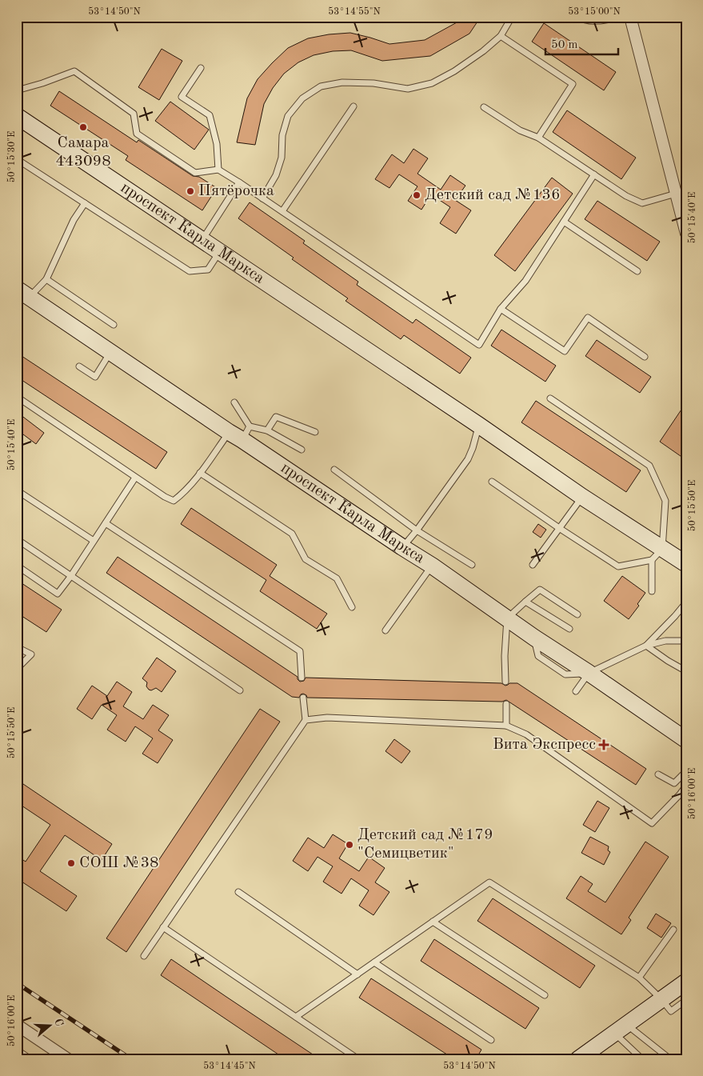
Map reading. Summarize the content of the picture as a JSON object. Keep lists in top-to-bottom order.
{
  "streets": {
    "main road": ["проспект Карла Маркса"]
  },
  "places": {
    "other": [
      "Самара 443098",
      "Пятёрочка",
      "Детский сад №136",
      "Детский сад №179 \"Семицветик\"",
      "СОШ №38"
    ],
    "health": ["Вита Экспресс"]
  },
  "scale_bar": "50 m",
  "north": "right",
  "coordinates": [
    "53°14'50\"N",
    "53°14'55\"N",
    "53°15'00\"N",
    "50°15'30\"E",
    "50°15'40\"E",
    "50°15'50\"E",
    "50°16'00\"E",
    "53°14'45\"N"
  ]
}
